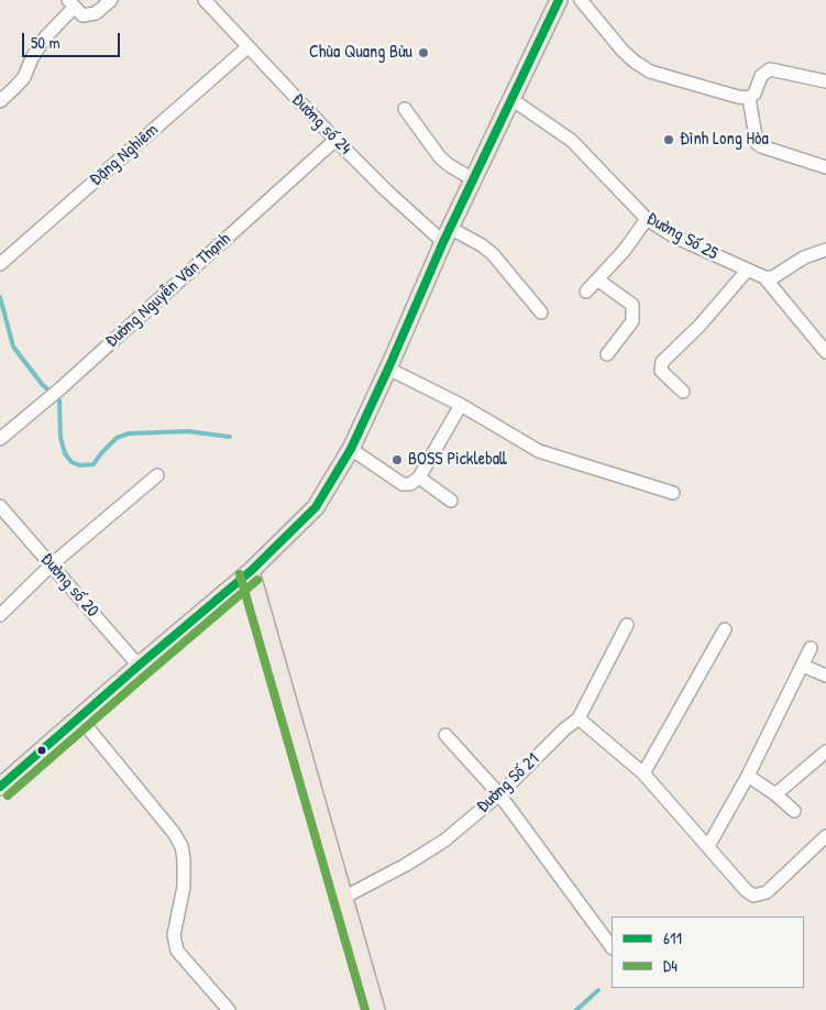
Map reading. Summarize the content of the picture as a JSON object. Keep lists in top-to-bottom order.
{
  "streets": {
    "street": [
      "Đường số 24",
      "Đặng Nghiêm",
      "Đường Số 25",
      "Đường Nguyễn Văn Thạnh",
      "Đường số 20",
      "Đường Số 21"
    ]
  },
  "crossings": [
    ["Đường số 24", "Đặng Nghiêm"],
    ["Đường số 24", "Đường Nguyễn Văn Thạnh"]
  ],
  "places": ["Chùa Quang Bửu", "Đình Long Hòa", "BOSS Pickleball"],
  "lines": ["transit line 611", "transit line D4"],
  "legend": ["611", "D4"],
  "scale_bar": "50 m"
}
